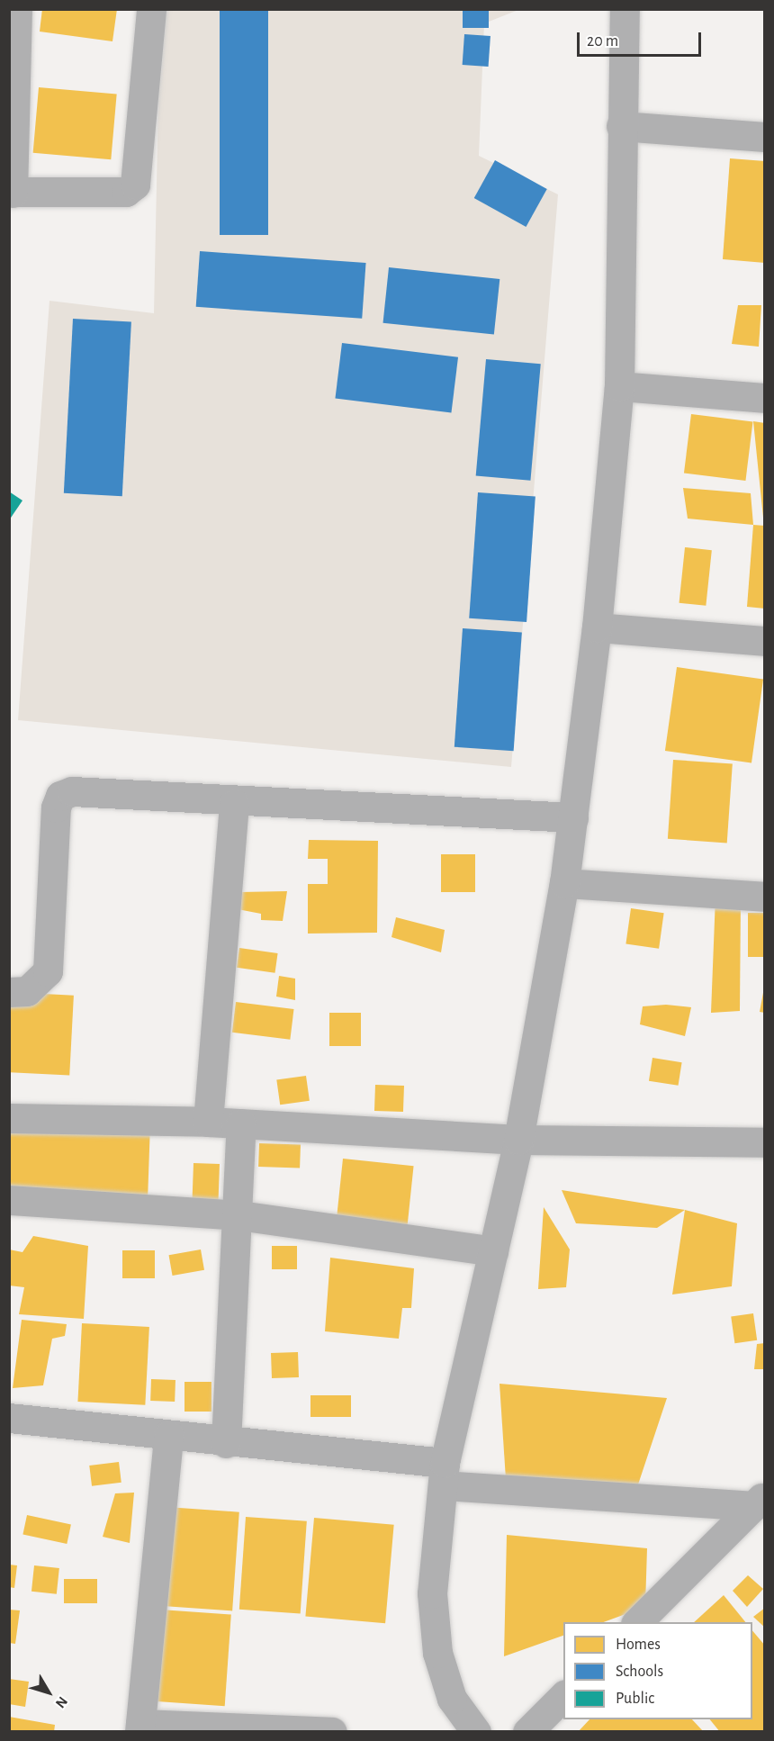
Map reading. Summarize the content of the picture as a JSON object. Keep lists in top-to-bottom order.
{
  "legend": ["Homes", "Schools", "Public"],
  "scale_bar": "20 m",
  "north": "bottom right"
}
